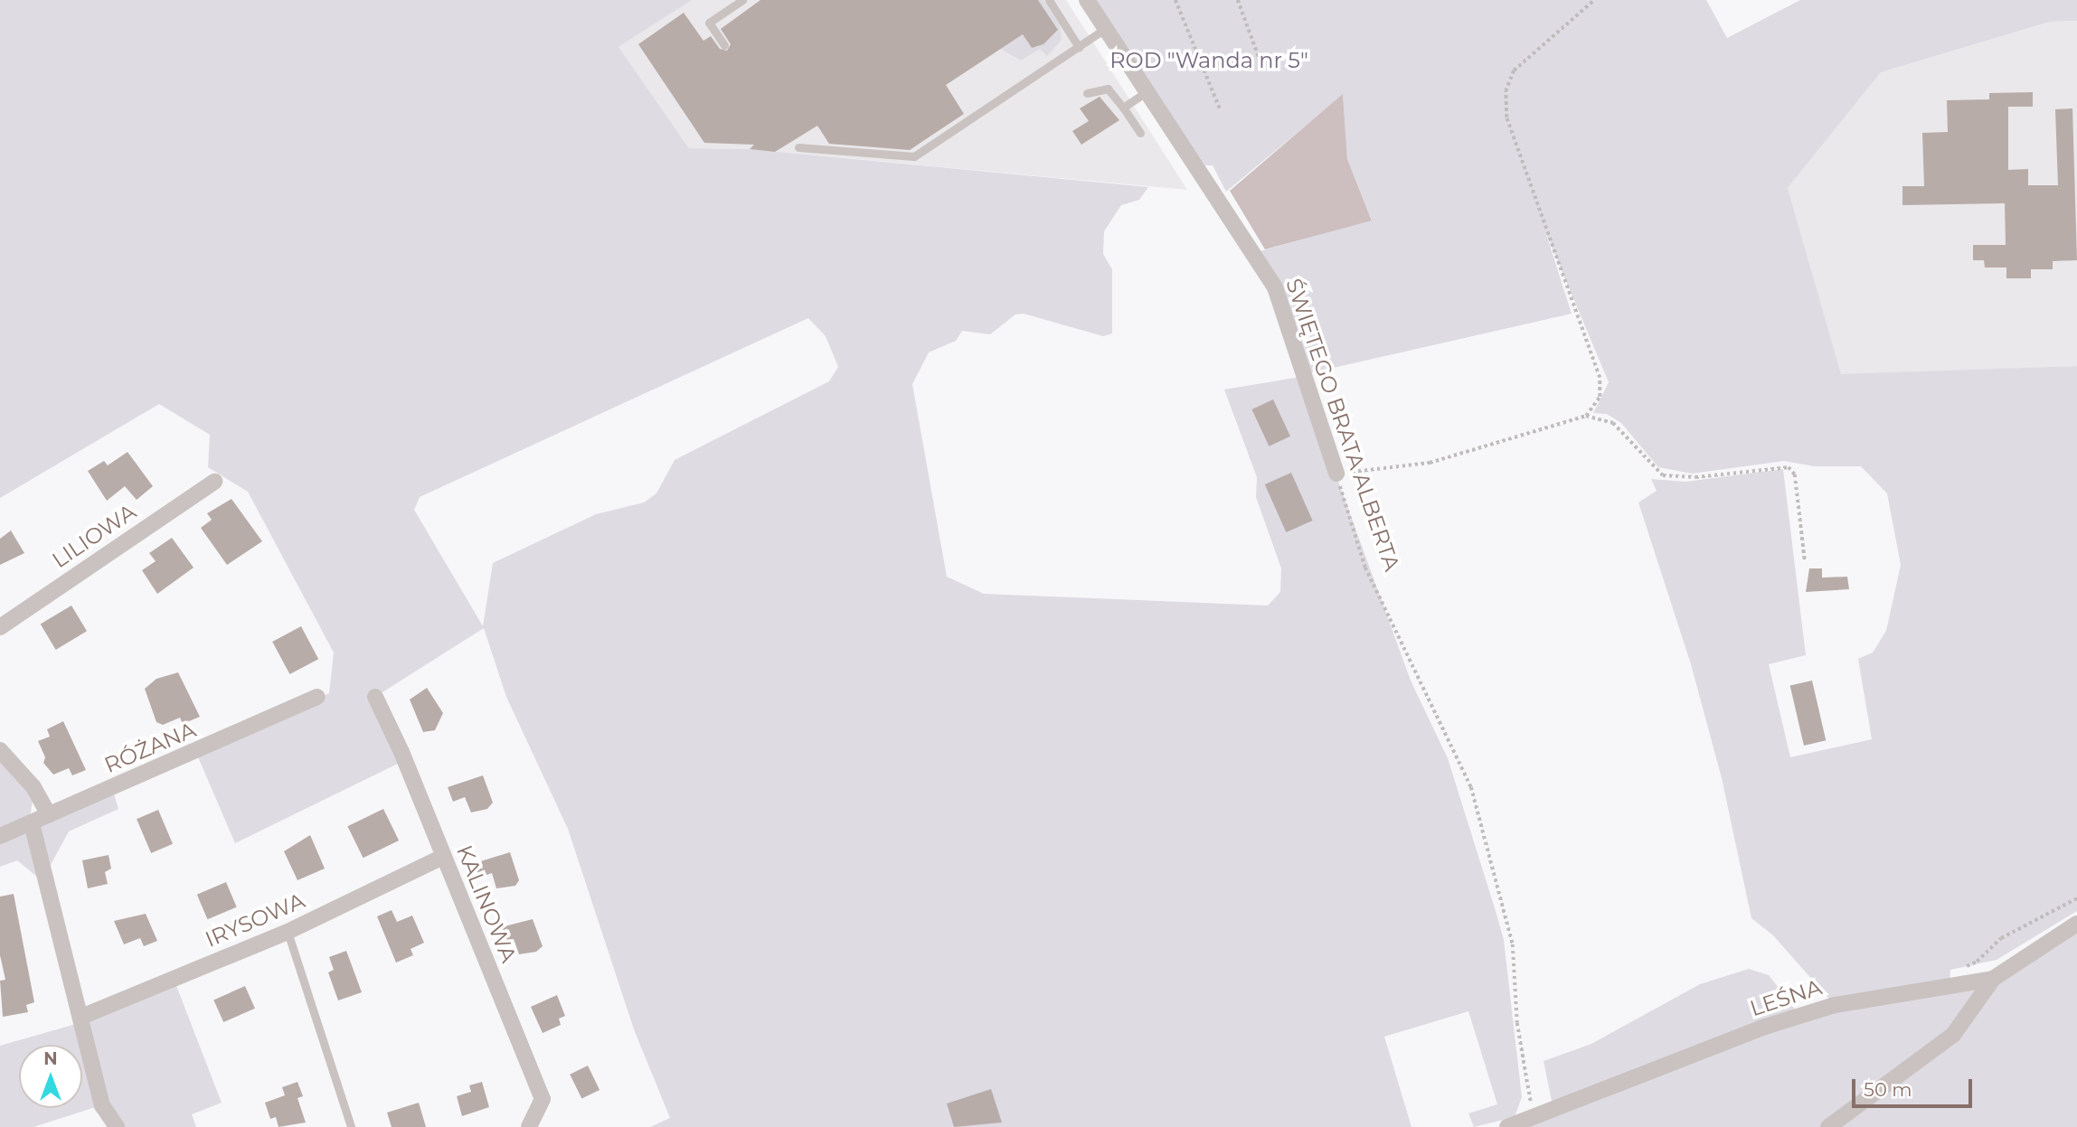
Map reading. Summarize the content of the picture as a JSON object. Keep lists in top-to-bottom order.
{
  "streets": {
    "street": [
      "ŚWIĘTEGO BRATA ALBERTA",
      "LILIOWA",
      "RÓŻANA",
      "KALINOWA",
      "IRYSOWA",
      "LEŚNA"
    ]
  },
  "crossings": [
    ["ŚWIĘTEGO BRATA ALBERTA", "LEŚNA"],
    ["KALINOWA", "IRYSOWA"]
  ],
  "parks": ["ROD \"Wanda nr 5\""],
  "scale_bar": "50 m",
  "north": "top"
}
